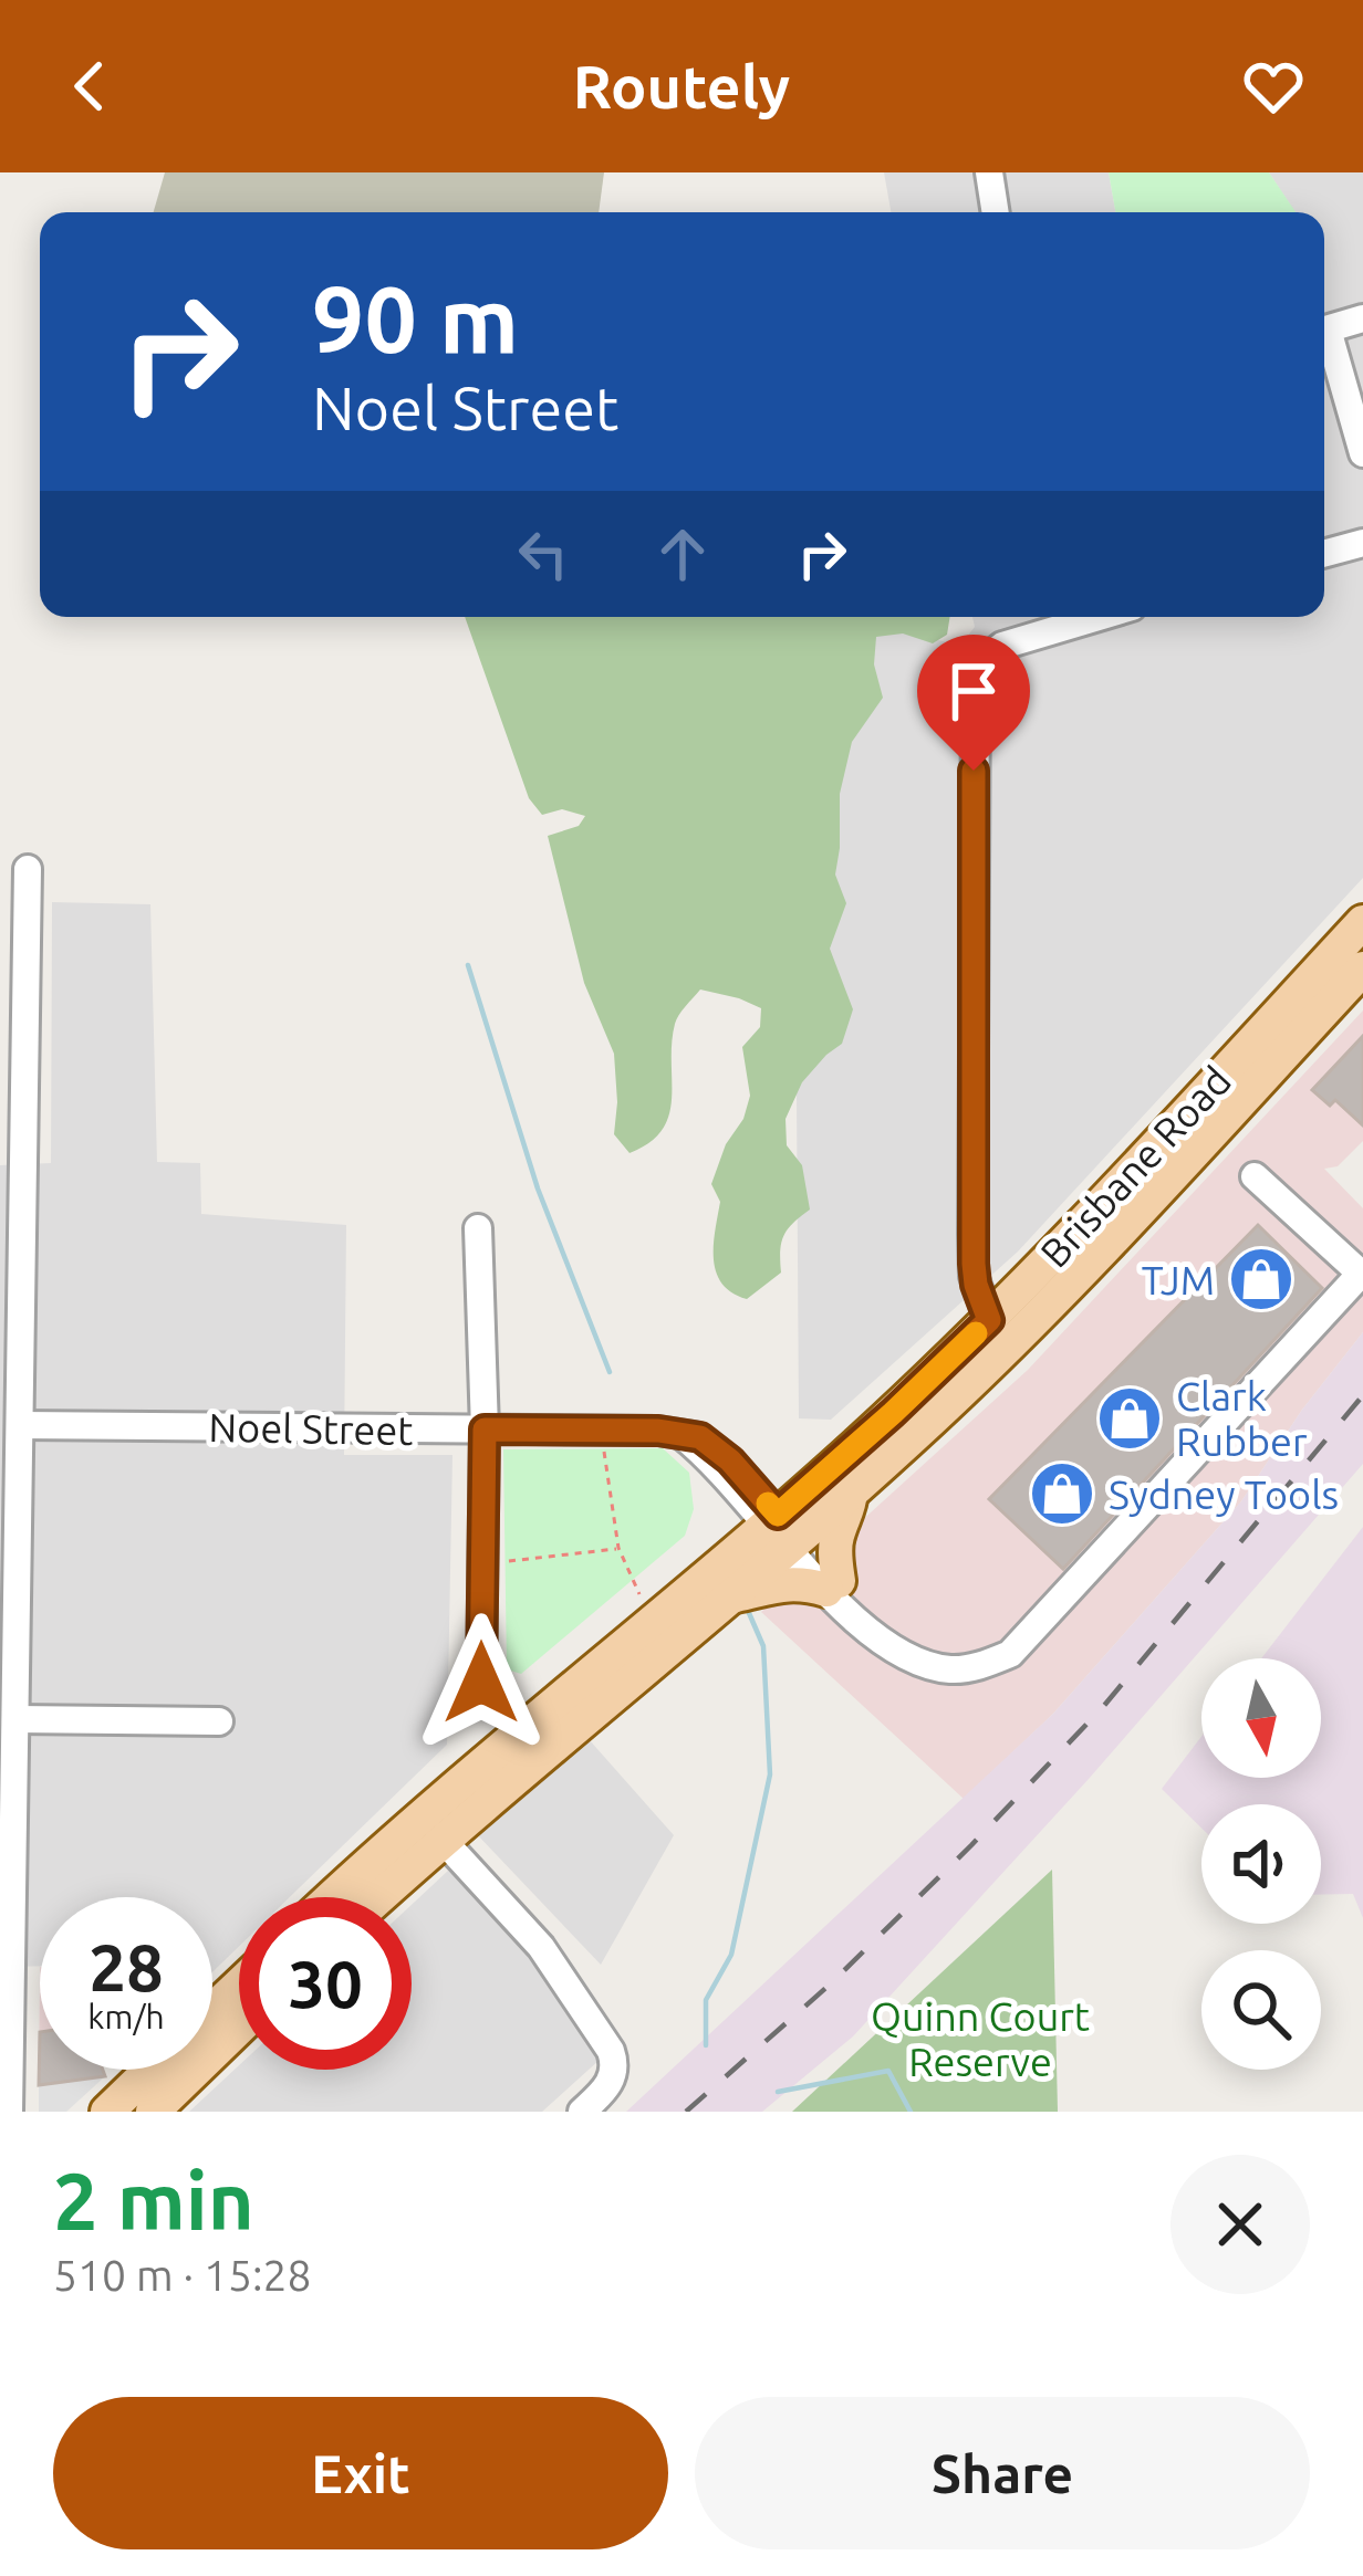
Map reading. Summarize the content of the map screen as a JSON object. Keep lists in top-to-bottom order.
{
  "streets": {
    "main road": ["Brisbane Road"],
    "street": ["Noel Street"]
  },
  "crossings": [
    ["Brisbane Road", "Noel Street"]
  ],
  "parks": ["Quinn Court Reserve"],
  "places": {
    "shop": ["TJM", "Clark Rubber", "Sydney Tools"]
  },
  "north": "bottom",
  "page": {
    "header": "Routely",
    "turn": ["90 m", "Noel Street"],
    "speed": "28 km/h",
    "limit": "30",
    "heading": ["2 min", "510 m · 15:28"],
    "buttons": ["Exit", "Share"]
  }
}
